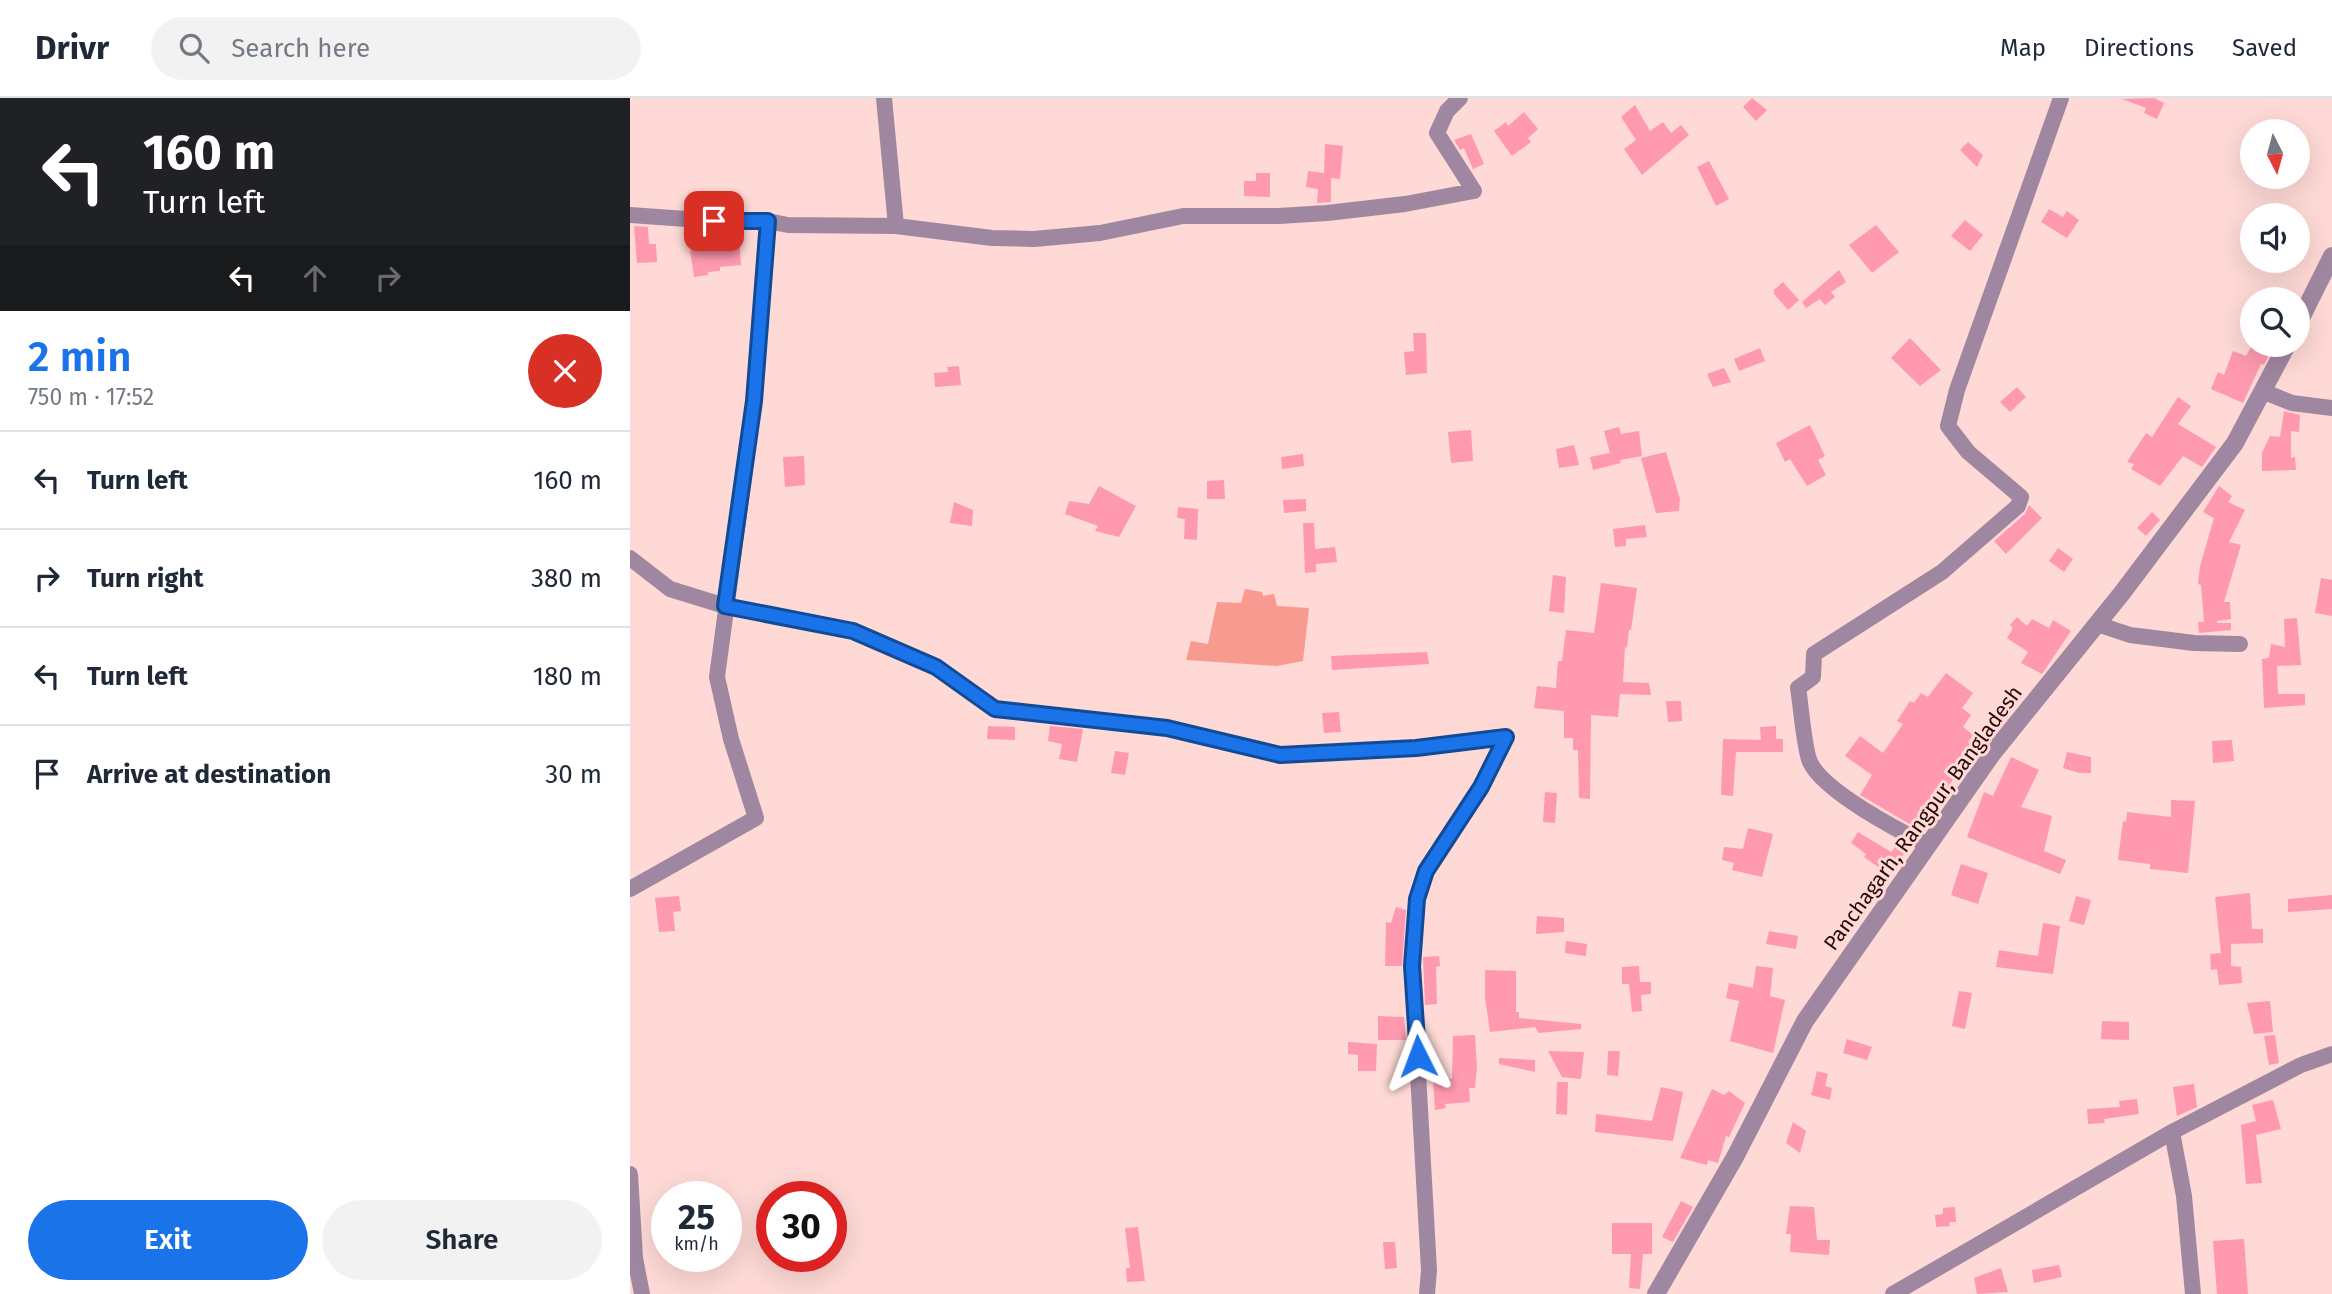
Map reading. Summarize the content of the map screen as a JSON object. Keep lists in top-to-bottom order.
{
  "streets": {
    "street": ["Panchagarh, Rangpur, Bangladesh"]
  },
  "north": "bottom",
  "page": {
    "header": "Drivr",
    "search": "Search here",
    "nav": ["Map", "Directions", "Saved"],
    "turn": ["160 m", "Turn left"],
    "heading": ["2 min", "750 m · 17:52"],
    "list": [
      {
        "name": "Turn left",
        "value": "160 m"
      },
      {
        "name": "Turn right",
        "value": "380 m"
      },
      {
        "name": "Turn left",
        "value": "180 m"
      },
      {
        "name": "Arrive at destination",
        "value": "30 m"
      }
    ],
    "speed": "25 km/h",
    "limit": "30",
    "buttons": ["Exit", "Share"]
  }
}
